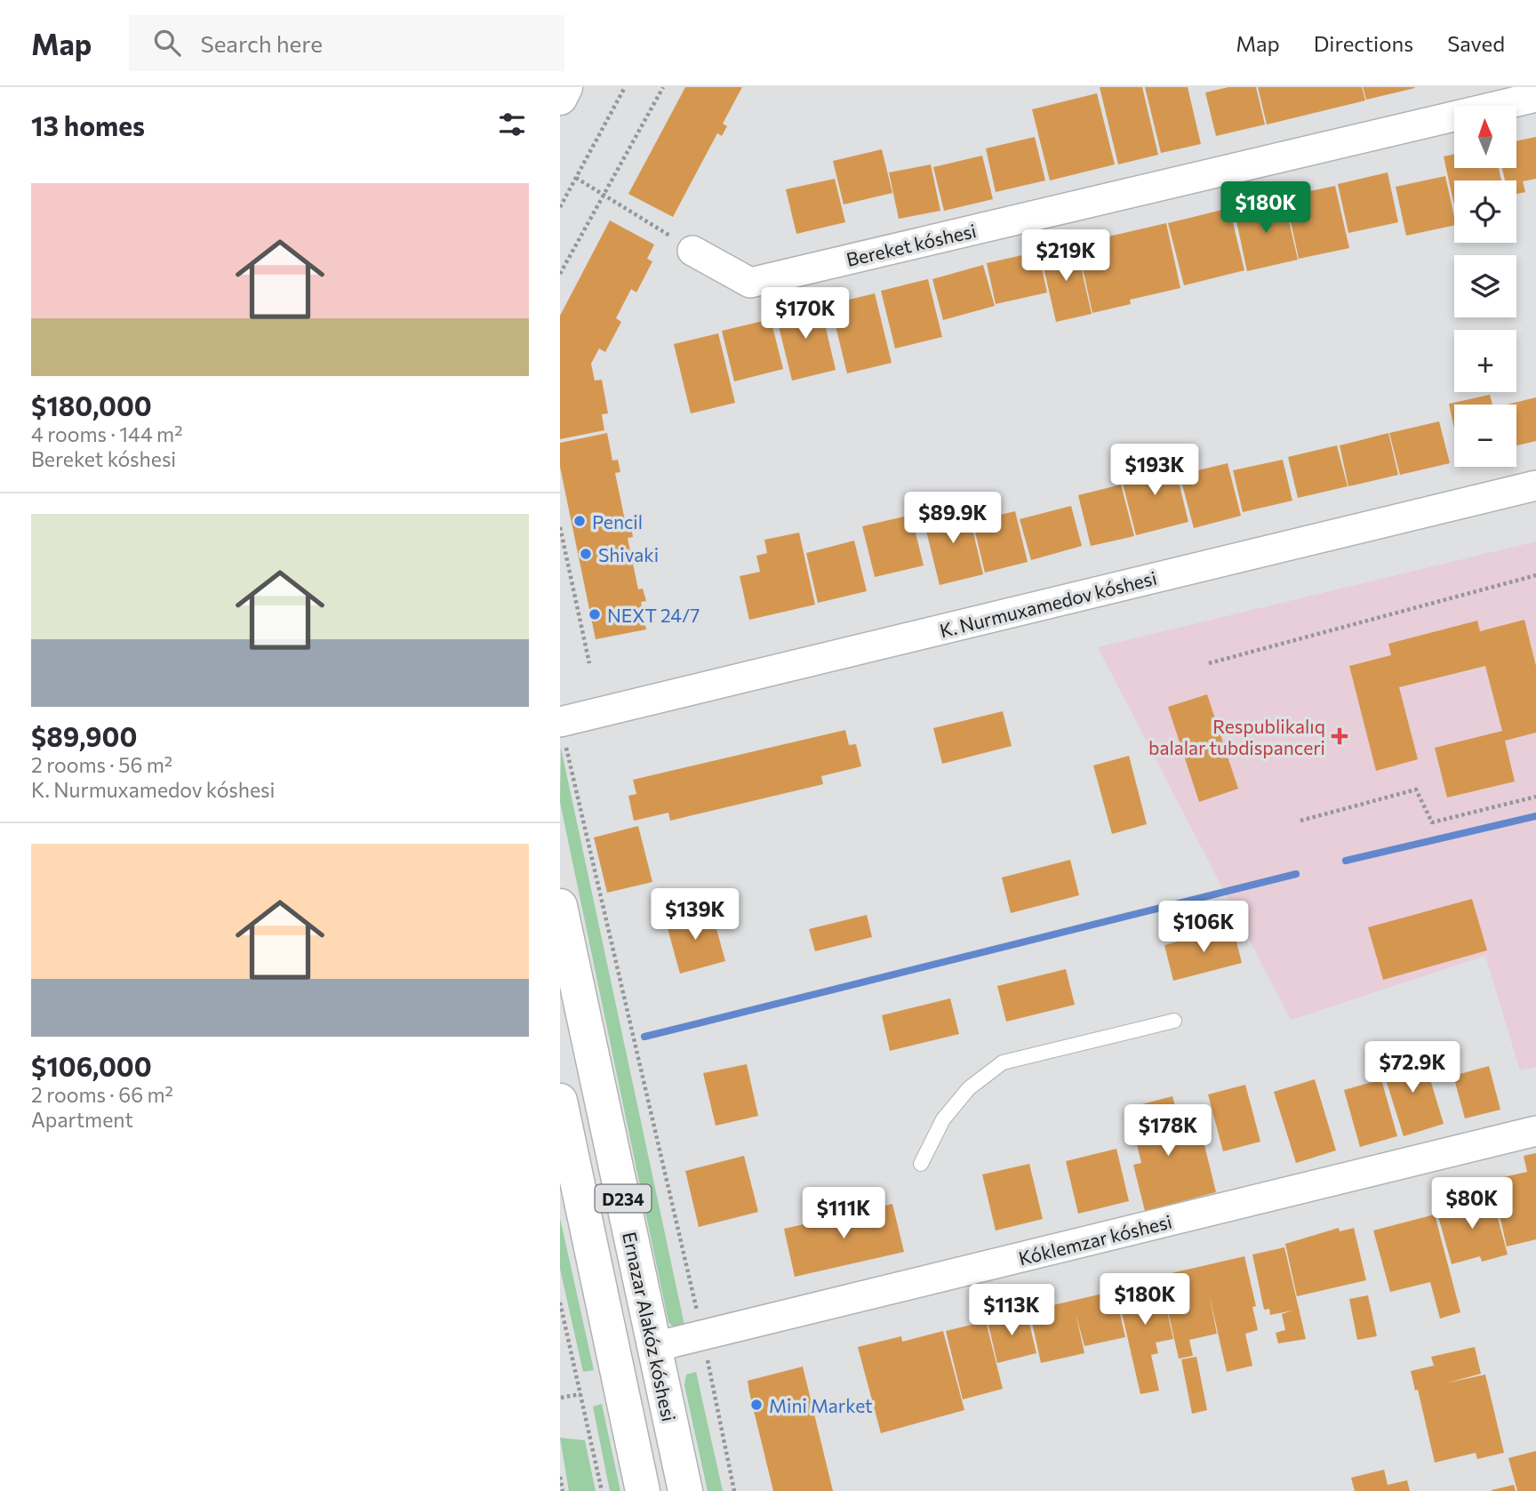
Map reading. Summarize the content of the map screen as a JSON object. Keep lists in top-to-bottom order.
{
  "streets": {
    "main road": ["D234", "Ernazar Alakóz kóshesi"],
    "street": ["Bereket kóshesi", "K. Nurmuxamedov kóshesi", "Kóklemzar kóshesi"]
  },
  "crossings": [
    ["Kóklemzar kóshesi", "Ernazar Alakóz kóshesi"]
  ],
  "places": {
    "other": [
      "Pencil",
      "Shivaki",
      "NEXT 24/7",
      "Mini Market"
    ],
    "health": ["Respublikalıq balalar tubdispanceri"]
  },
  "north": "top",
  "page": {
    "header": "Map",
    "search": "Search here",
    "nav": ["Map", "Directions", "Saved"],
    "heading": "13 homes",
    "map_buttons": ["+", "−"],
    "list": [
      {
        "name": "$180,000",
        "note": "4 rooms · 144 m² · Bereket kóshesi"
      },
      {
        "name": "$89,900",
        "note": "2 rooms · 56 m² · K. Nurmuxamedov kóshesi"
      },
      {
        "name": "$106,000",
        "note": "2 rooms · 66 m² · Apartment"
      }
    ],
    "price": [
      "$180K",
      "$219K",
      "$170K",
      "$193K",
      "$89.9K",
      "$139K",
      "$106K",
      "$72.9K",
      "$178K",
      "$80K",
      "$111K",
      "$180K",
      "$113K"
    ]
  }
}
